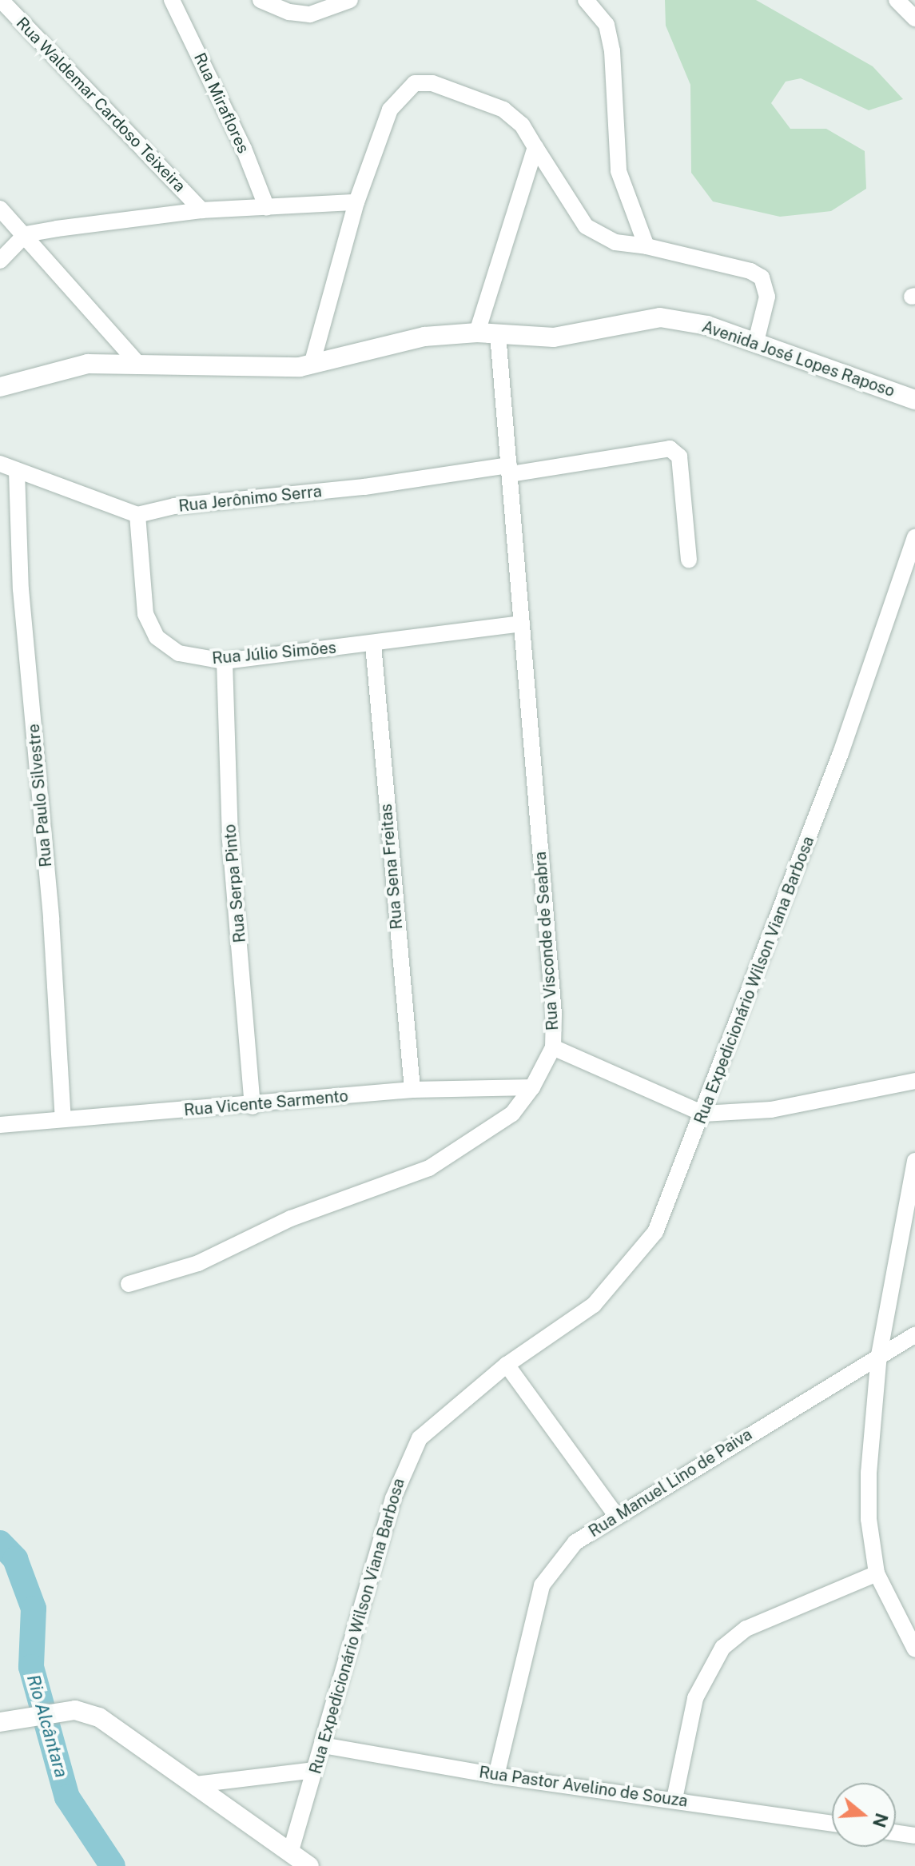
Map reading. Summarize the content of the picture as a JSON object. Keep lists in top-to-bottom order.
{
  "streets": {
    "street": [
      "Rua Miraflores",
      "Rua Waldemar Cardoso Teixeira",
      "Avenida José Lopes Raposo",
      "Rua Jerônimo Serra",
      "Rua Júlio Simões",
      "Rua Paulo Silvestre",
      "Rua Sena Freitas",
      "Rua Serpa Pinto",
      "Rua Visconde de Seabra",
      "Rua Expedicionário Wilson Viana Barbosa",
      "Rua Vicente Sarmento",
      "Rua Manuel Lino de Paiva",
      "Rua Pastor Avelino de Souza"
    ]
  },
  "crossings": [
    ["Avenida José Lopes Raposo", "Rua Visconde de Seabra"],
    ["Rua Jerônimo Serra", "Rua Júlio Simões"],
    ["Rua Jerônimo Serra", "Rua Visconde de Seabra"],
    ["Rua Júlio Simões", "Rua Sena Freitas"],
    ["Rua Júlio Simões", "Rua Serpa Pinto"],
    ["Rua Júlio Simões", "Rua Visconde de Seabra"],
    ["Rua Paulo Silvestre", "Rua Vicente Sarmento"],
    ["Rua Sena Freitas", "Rua Vicente Sarmento"],
    ["Rua Serpa Pinto", "Rua Vicente Sarmento"],
    ["Rua Visconde de Seabra", "Rua Vicente Sarmento"],
    ["Rua Expedicionário Wilson Viana Barbosa", "Rua Pastor Avelino de Souza"],
    ["Rua Manuel Lino de Paiva", "Rua Pastor Avelino de Souza"]
  ],
  "water": ["Rio Alcântara"],
  "north": "right"
}
